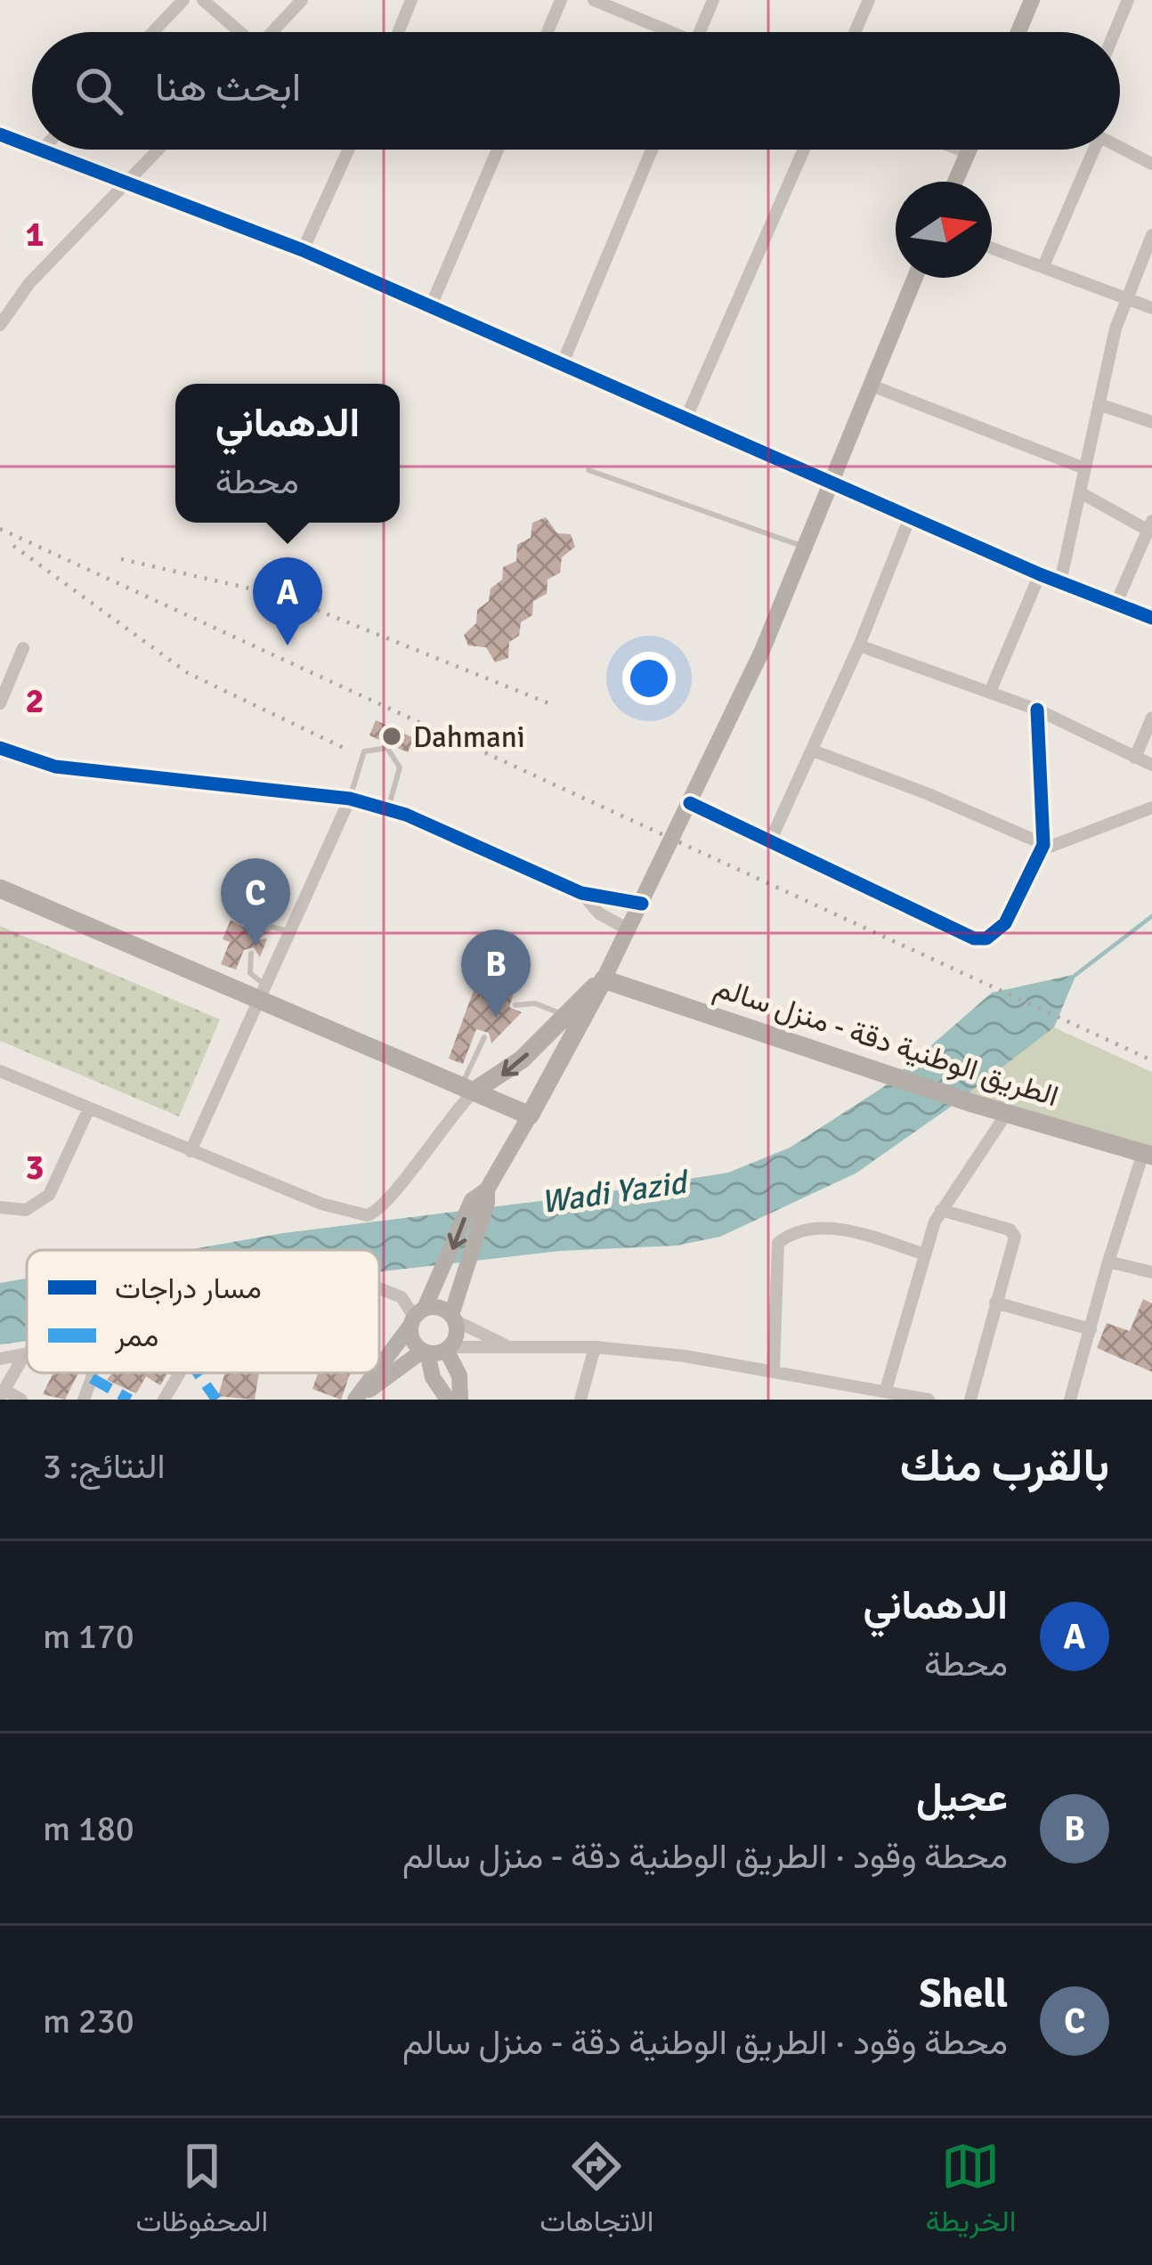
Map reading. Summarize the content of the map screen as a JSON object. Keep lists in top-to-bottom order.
{
  "streets": {
    "main road": ["الطريق الوطنية دقة - منزل سالم"]
  },
  "water": ["Wadi Yazid"],
  "places": ["Dahmani"],
  "legend": ["مسار دراجات", "ممر"],
  "north": "right",
  "page": {
    "search": "ابحث هنا",
    "popup": ["الدهماني", "محطة"],
    "pins": ["A", "C", "B"],
    "heading": ["بالقرب منك", "النتائج: 3"],
    "list": [
      {
        "mark": "A",
        "name": "الدهماني",
        "note": "محطة",
        "value": "170 m"
      },
      {
        "mark": "B",
        "name": "عجيل",
        "note": "محطة وقود · الطريق الوطنية دقة - منزل سالم",
        "value": "180 m"
      },
      {
        "mark": "C",
        "name": "Shell",
        "note": "محطة وقود · الطريق الوطنية دقة - منزل سالم",
        "value": "230 m"
      }
    ],
    "nav": ["الخريطة", "الاتجاهات", "المحفوظات"]
  },
  "grid": {
    "rows": ["1", "2", "3"]
  }
}
